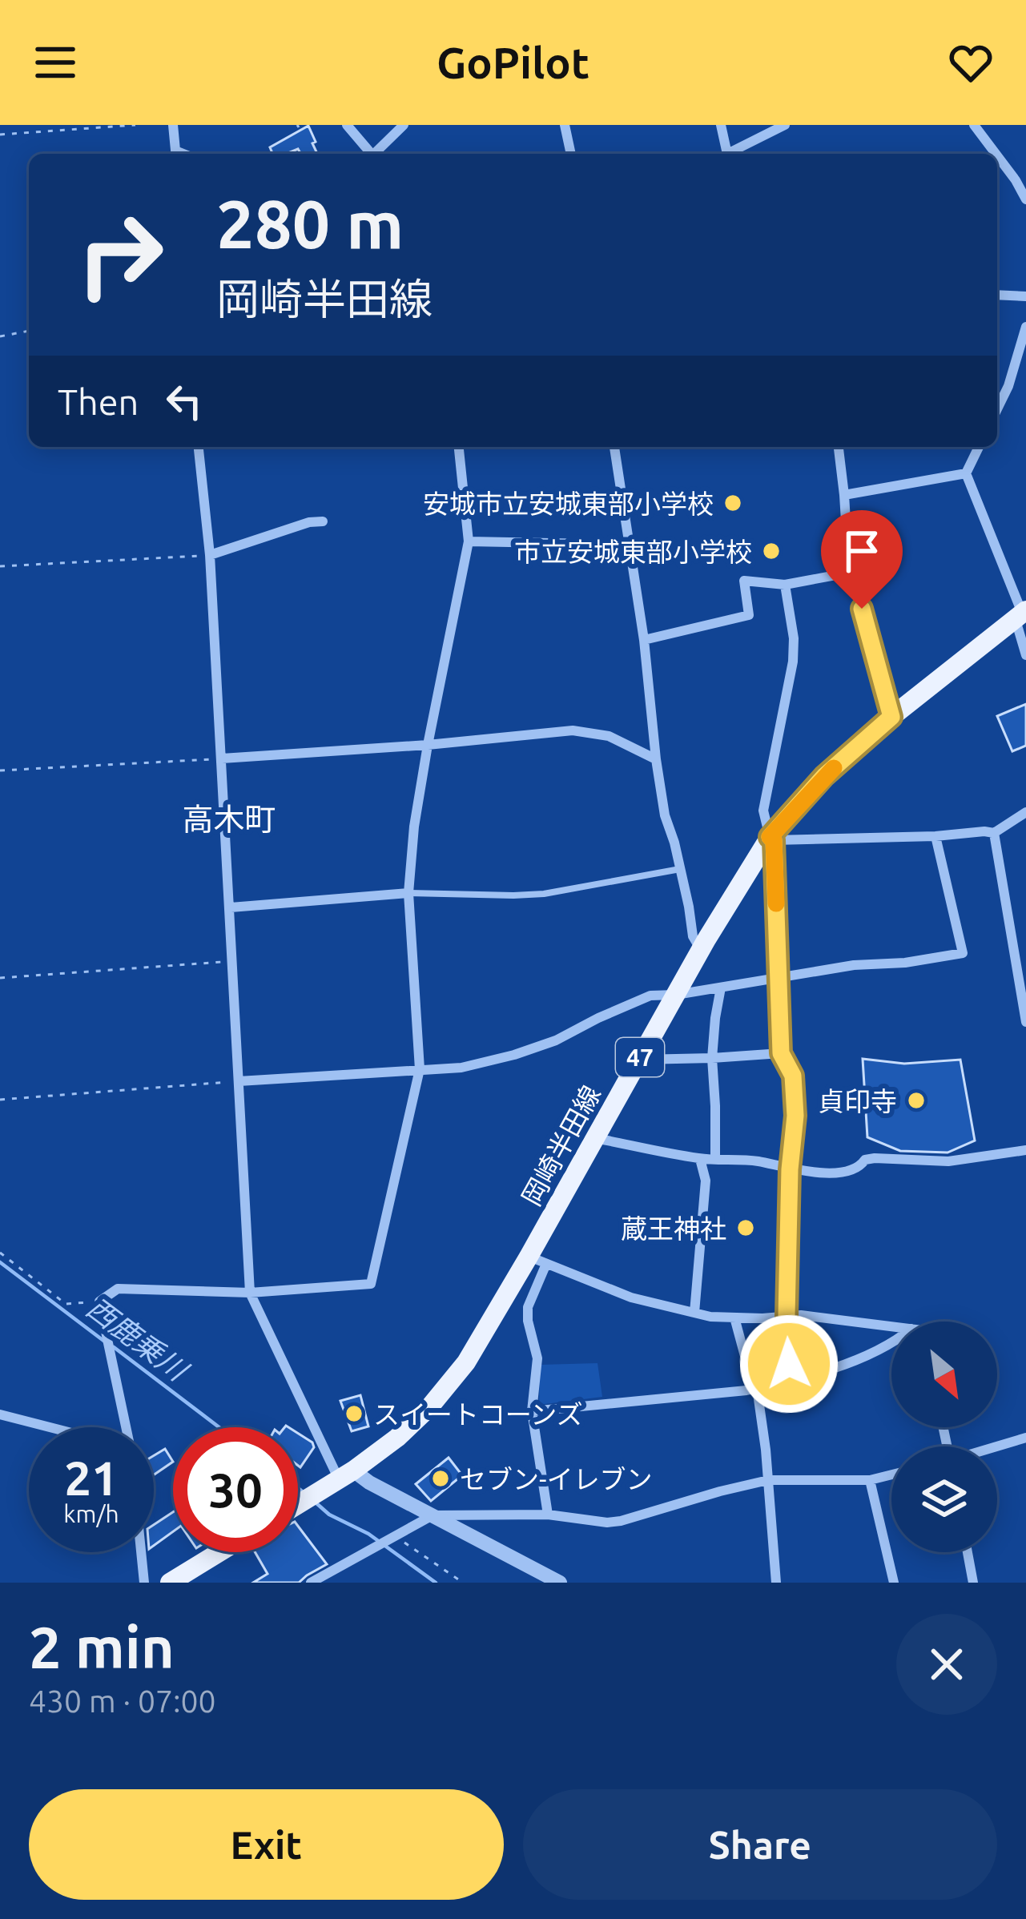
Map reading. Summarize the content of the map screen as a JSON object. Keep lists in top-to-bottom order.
{
  "streets": {
    "main road": ["47", "岡崎半田線"]
  },
  "districts": ["高木町"],
  "water": ["西鹿乗川"],
  "places": [
    "安城市立安城東部小学校",
    "市立安城東部小学校",
    "貞印寺",
    "蔵王神社",
    "スイートコーンズ",
    "セブン-イレブン"
  ],
  "north": "bottom right",
  "page": {
    "header": "GoPilot",
    "turn": ["280 m", "岡崎半田線"],
    "then": "Then",
    "speed": "21 km/h",
    "limit": "30",
    "heading": ["2 min", "430 m · 07:00"],
    "buttons": ["Exit", "Share"]
  }
}
